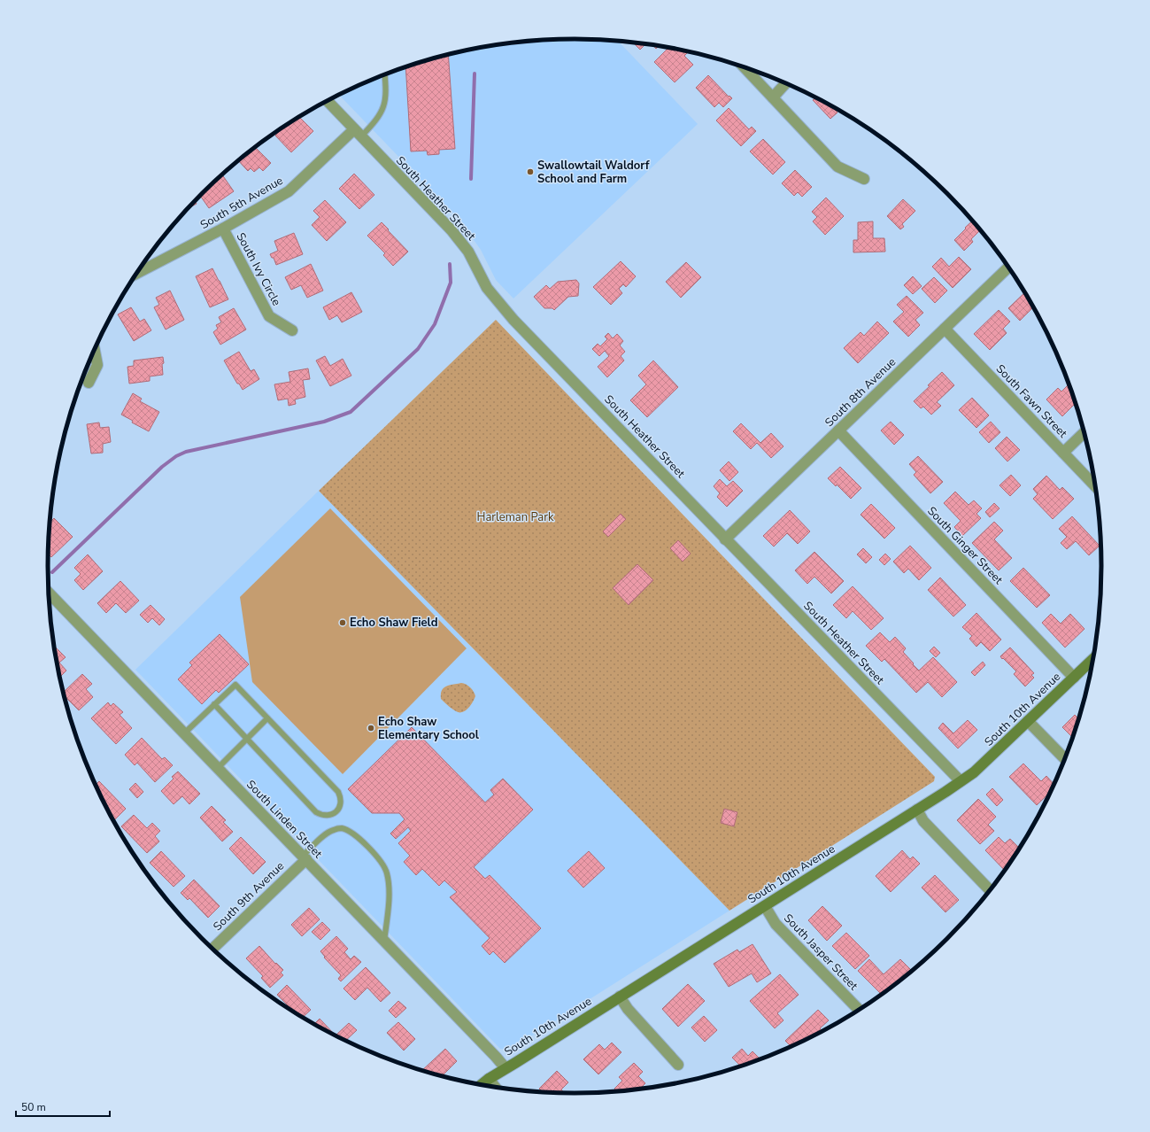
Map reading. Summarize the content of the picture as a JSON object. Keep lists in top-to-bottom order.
{
  "streets": {
    "main road": ["South 10th Avenue"],
    "street": [
      "South Heather Street",
      "South 5th Avenue",
      "South Ivy Circle",
      "South 8th Avenue",
      "South Fawn Street",
      "South Ginger Street",
      "South Linden Street",
      "South 9th Avenue",
      "South Jasper Street"
    ]
  },
  "crossings": [
    ["South Heather Street", "South 5th Avenue"],
    ["South Heather Street", "South 8th Avenue"],
    ["South Heather Street", "South 10th Avenue"],
    ["South 5th Avenue", "South Ivy Circle"],
    ["South 8th Avenue", "South Fawn Street"],
    ["South 8th Avenue", "South Ginger Street"],
    ["South Ginger Street", "South 10th Avenue"],
    ["South 10th Avenue", "South Linden Street"],
    ["South 10th Avenue", "South Jasper Street"],
    ["South Linden Street", "South 9th Avenue"]
  ],
  "parks": ["Harleman Park"],
  "places": ["Swallowtail Waldorf School and Farm", "Echo Shaw Field", "Echo Shaw Elementary School"],
  "scale_bar": "50 m"
}
